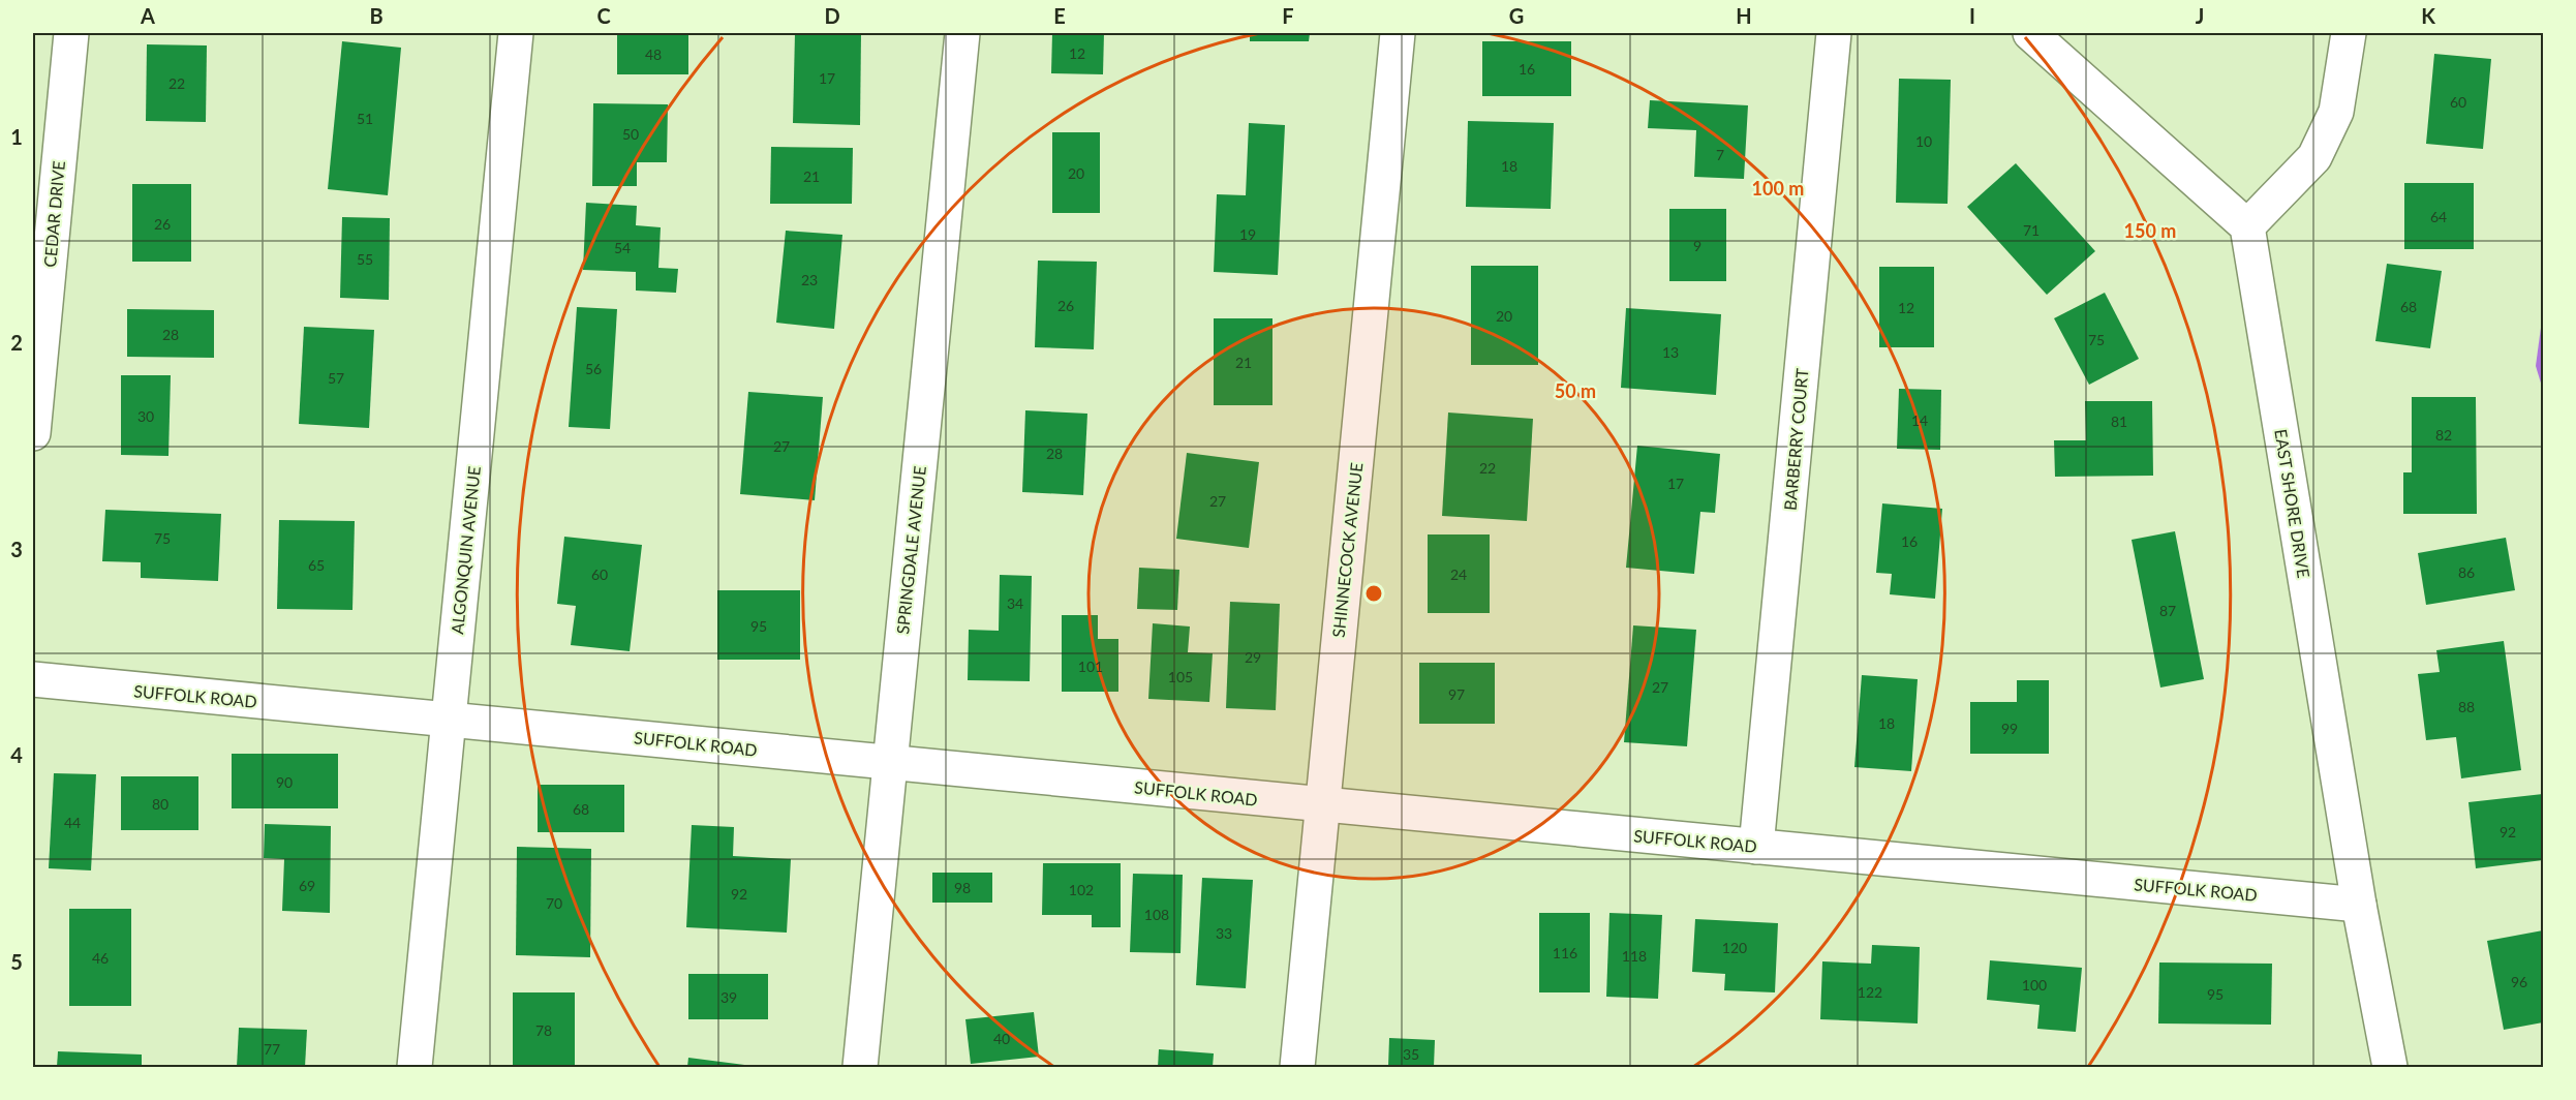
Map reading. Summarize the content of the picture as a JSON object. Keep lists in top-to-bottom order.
{
  "streets": {
    "street": [
      "CEDAR DRIVE",
      "BARBERRY COURT",
      "EAST SHORE DRIVE",
      "ALGONQUIN AVENUE",
      "SPRINGDALE AVENUE",
      "SHINNECOCK AVENUE",
      "SUFFOLK ROAD"
    ]
  },
  "crossings": [
    ["BARBERRY COURT", "SUFFOLK ROAD"],
    ["EAST SHORE DRIVE", "SUFFOLK ROAD"],
    ["ALGONQUIN AVENUE", "SUFFOLK ROAD"],
    ["SPRINGDALE AVENUE", "SUFFOLK ROAD"],
    ["SHINNECOCK AVENUE", "SUFFOLK ROAD"]
  ],
  "house_numbers": [
    "12",
    "48",
    "16",
    "17",
    "22",
    "60",
    "51",
    "50",
    "10",
    "7",
    "18",
    "20",
    "21",
    "64",
    "26",
    "71",
    "19",
    "9",
    "54",
    "55",
    "23",
    "26",
    "68",
    "12",
    "20",
    "28",
    "75",
    "13",
    "21",
    "56",
    "57",
    "30",
    "14",
    "81",
    "82",
    "27",
    "28",
    "22",
    "17",
    "27",
    "75",
    "16",
    "65",
    "86",
    "60",
    "24",
    "34",
    "87",
    "95",
    "29",
    "101",
    "105",
    "27",
    "97",
    "88",
    "18",
    "99",
    "90",
    "80",
    "68",
    "44",
    "92",
    "69",
    "98",
    "102",
    "92",
    "70",
    "108",
    "33",
    "120",
    "116",
    "118",
    "46",
    "96",
    "100",
    "122",
    "95",
    "39",
    "78",
    "40",
    "77",
    "35"
  ],
  "grid": {
    "columns": [
      "A",
      "B",
      "C",
      "D",
      "E",
      "F",
      "G",
      "H",
      "I",
      "J",
      "K"
    ],
    "rows": [
      "1",
      "2",
      "3",
      "4",
      "5"
    ]
  },
  "rings": ["100 m", "150 m", "50 m"]
}
